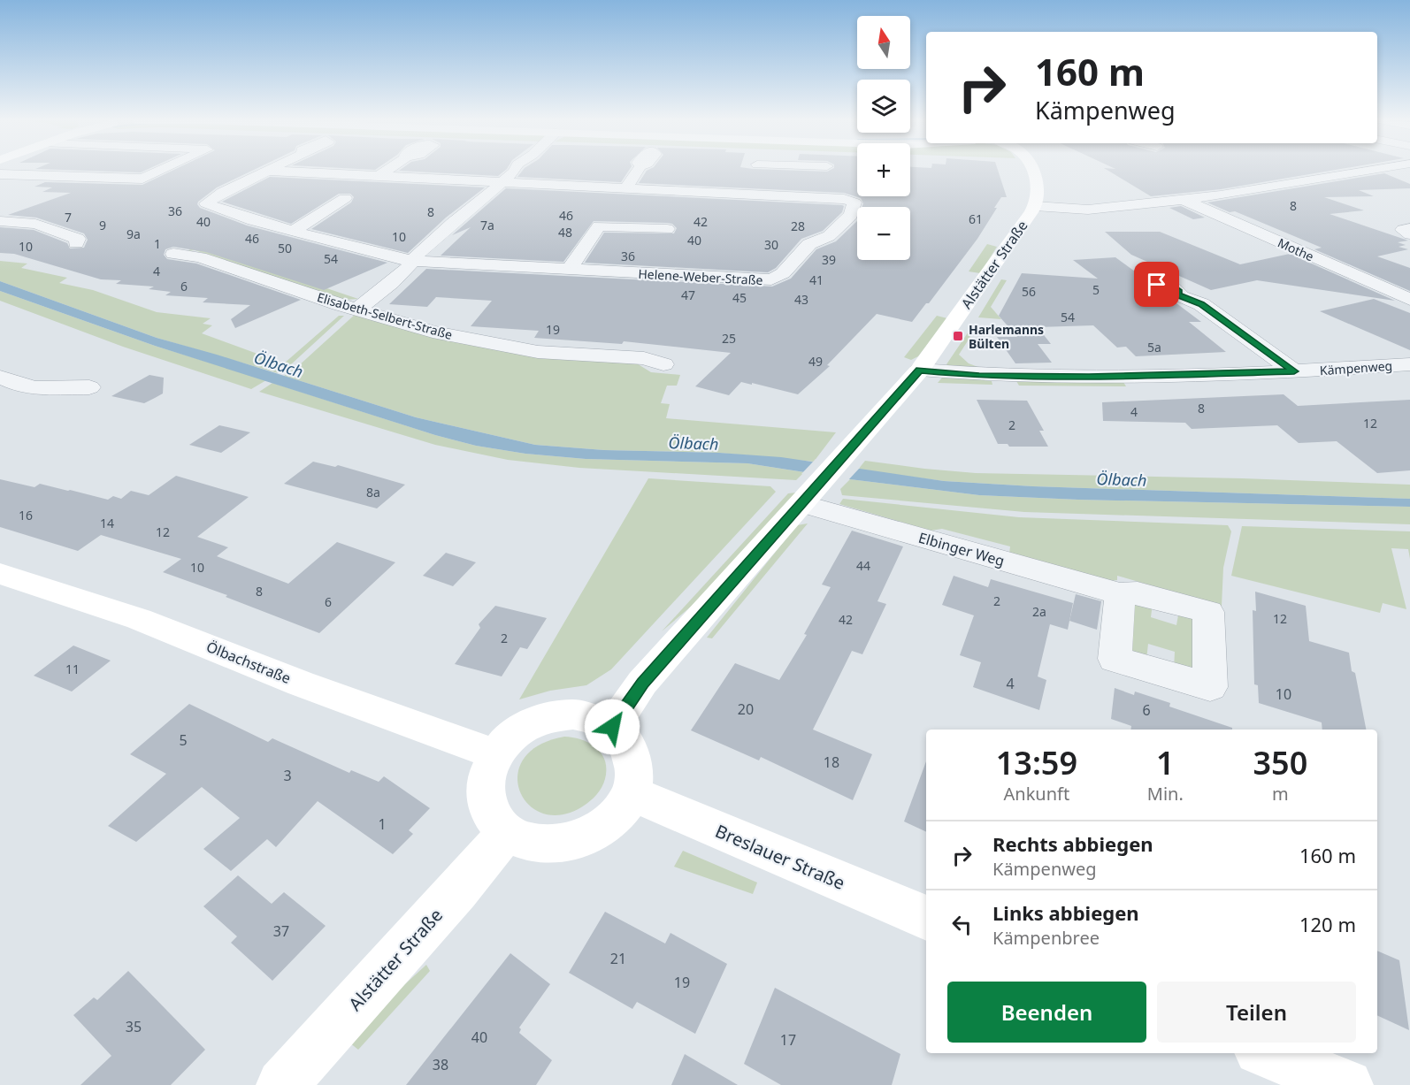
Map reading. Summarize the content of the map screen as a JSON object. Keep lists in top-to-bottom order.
{
  "streets": {
    "street": [
      "Mothe",
      "Alstätter Straße",
      "Helene-Weber-Straße",
      "Elisabeth-Selbert-Straße",
      "Kämpenweg",
      "Elbinger Weg",
      "Ölbachstraße",
      "Breslauer Straße"
    ]
  },
  "crossings": [
    ["Alstätter Straße", "Kämpenweg"],
    ["Alstätter Straße", "Elbinger Weg"],
    ["Alstätter Straße", "Ölbachstraße"],
    ["Alstätter Straße", "Breslauer Straße"],
    ["Ölbachstraße", "Breslauer Straße"]
  ],
  "water": ["Ölbach"],
  "places": {
    "transit": ["Harlemanns Bülten"]
  },
  "house_numbers": [
    "8",
    "36",
    "8",
    "46",
    "7",
    "61",
    "40",
    "42",
    "9",
    "7a",
    "28",
    "48",
    "9a",
    "10",
    "46",
    "40",
    "1",
    "30",
    "10",
    "50",
    "36",
    "54",
    "39",
    "4",
    "41",
    "6",
    "5",
    "56",
    "47",
    "45",
    "43",
    "54",
    "19",
    "25",
    "5a",
    "49",
    "8",
    "4",
    "12",
    "2",
    "8a",
    "16",
    "14",
    "12",
    "44",
    "10",
    "8",
    "2",
    "6",
    "2a",
    "12",
    "42",
    "2",
    "11",
    "4",
    "10",
    "20",
    "6",
    "5",
    "18",
    "3",
    "1",
    "37",
    "21",
    "19",
    "35",
    "40",
    "17",
    "38"
  ],
  "north": "top",
  "page": {
    "map_buttons": ["+", "−"],
    "turn": ["160 m", "Kämpenweg"],
    "eta": [
      "13:59",
      "Ankunft",
      "1",
      "Min.",
      "350",
      "m"
    ],
    "list": [
      {
        "name": "Rechts abbiegen",
        "note": "Kämpenweg",
        "value": "160 m"
      },
      {
        "name": "Links abbiegen",
        "note": "Kämpenbree",
        "value": "120 m"
      }
    ],
    "buttons": ["Beenden", "Teilen"]
  }
}
